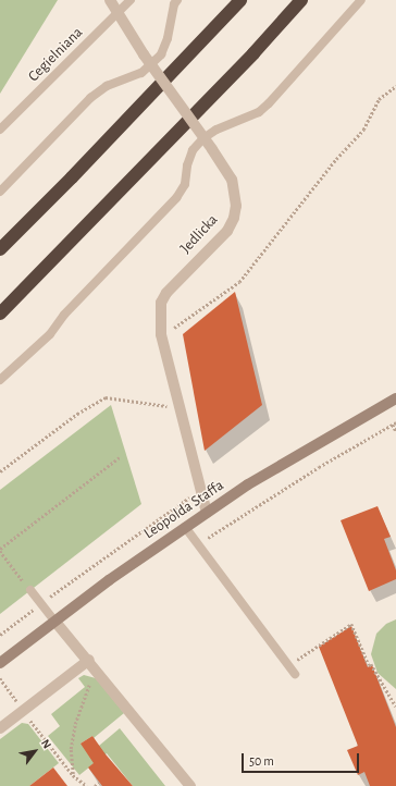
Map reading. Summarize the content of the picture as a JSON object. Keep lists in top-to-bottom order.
{
  "streets": {
    "street": ["Jedlicka", "Leopolda Staffa"],
    "lane": ["Cegielniana"]
  },
  "crossings": [
    ["Cegielniana", "Jedlicka"],
    ["Jedlicka", "Leopolda Staffa"]
  ],
  "scale_bar": "50 m",
  "north": "top right"
}
